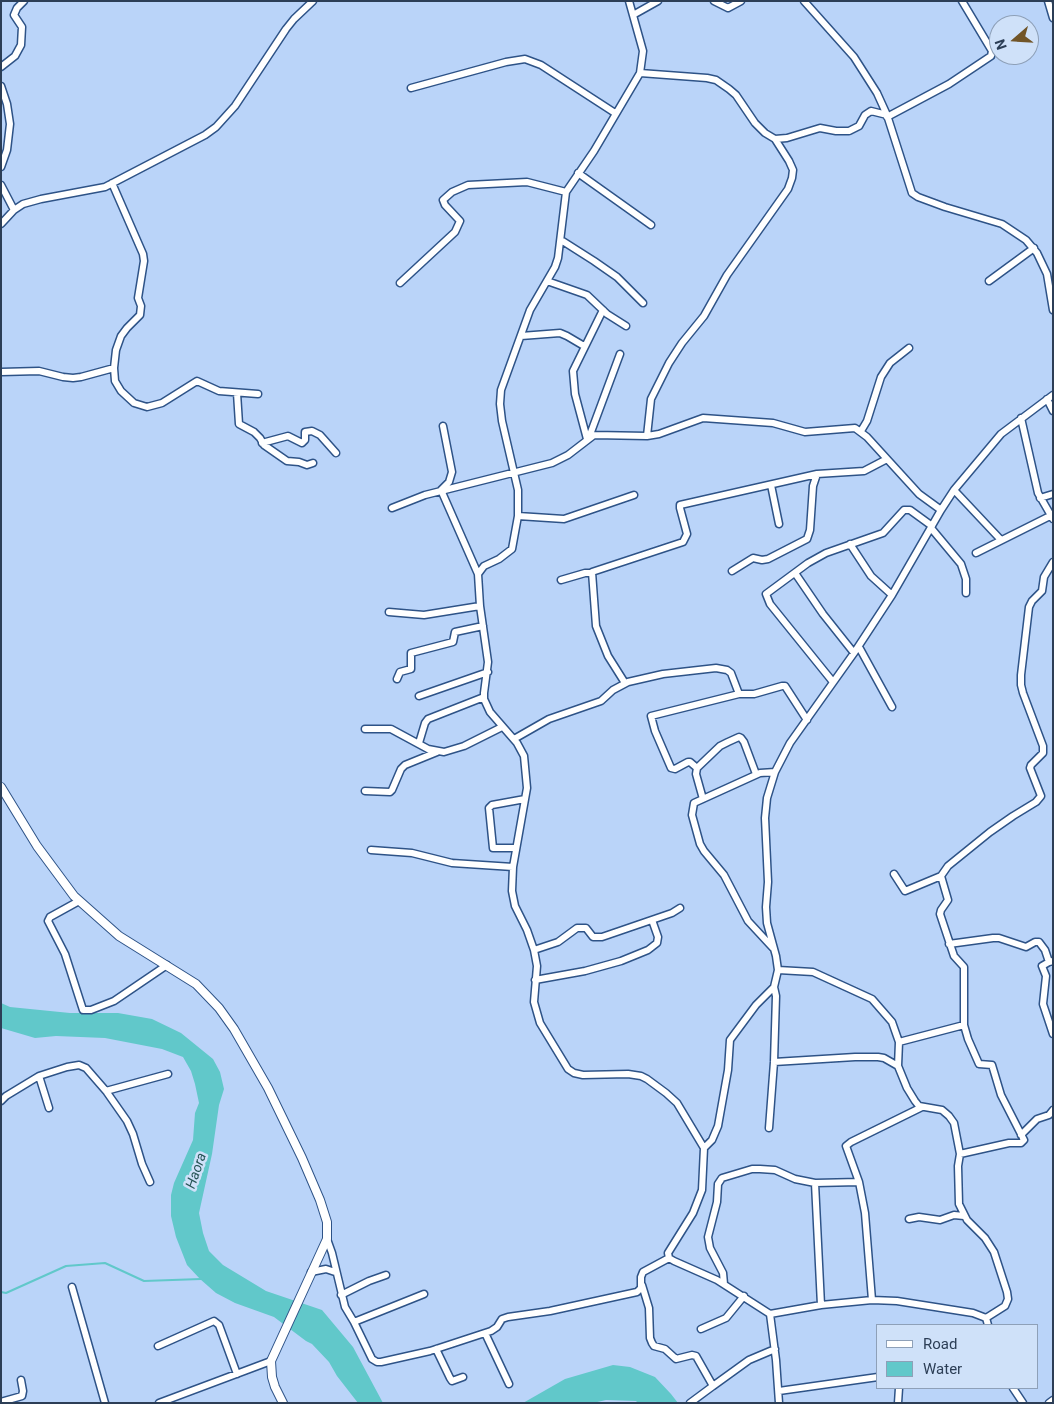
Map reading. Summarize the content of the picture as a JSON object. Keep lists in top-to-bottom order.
{
  "water": ["Haora"],
  "legend": ["Road", "Water"],
  "north": "left"
}
